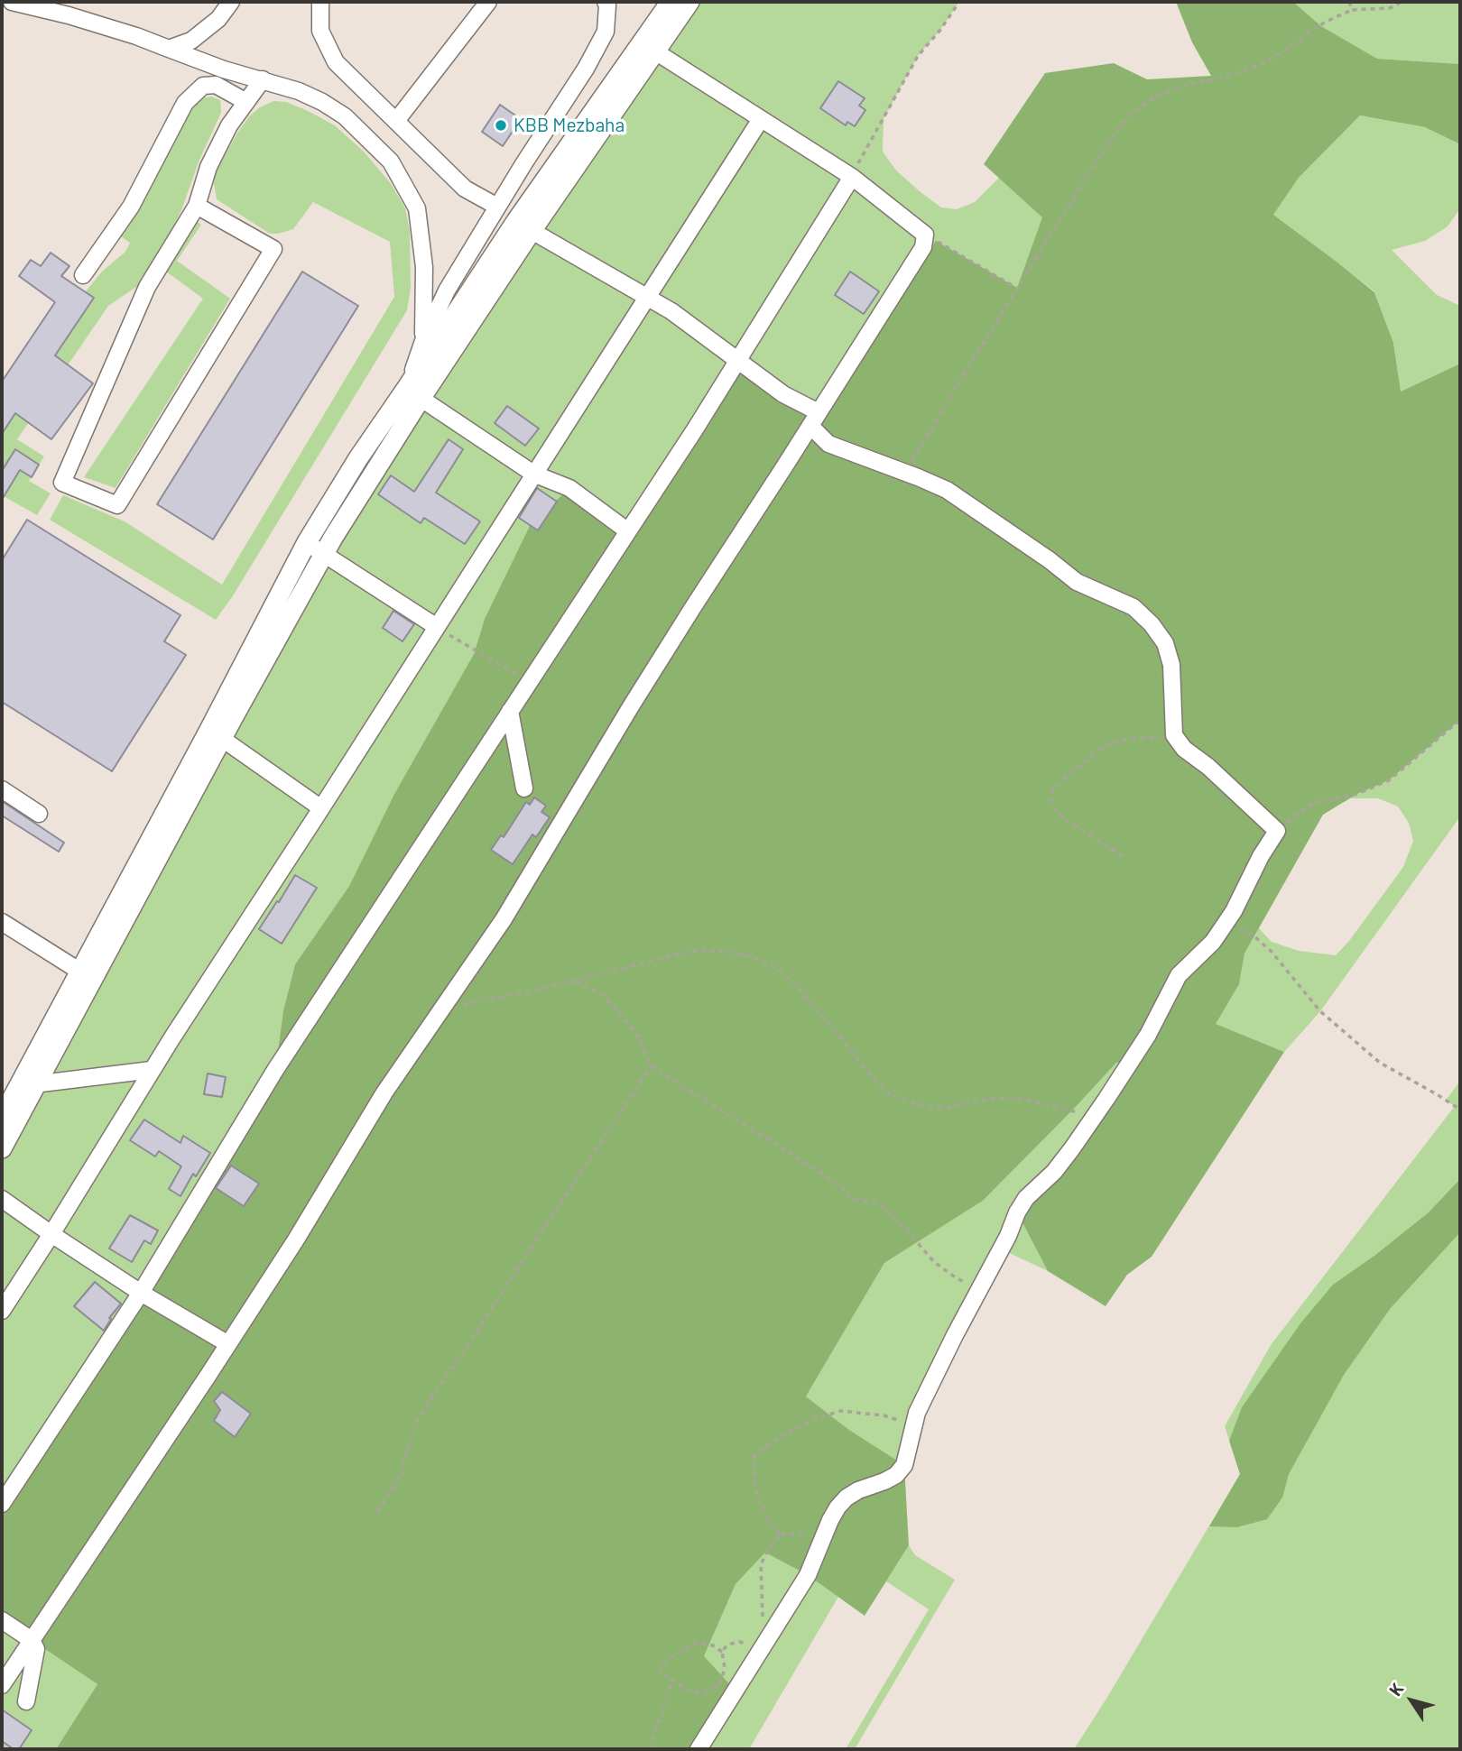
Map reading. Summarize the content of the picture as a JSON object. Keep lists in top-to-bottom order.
{
  "places": ["KBB Mezbaha"],
  "north": "top left"
}
